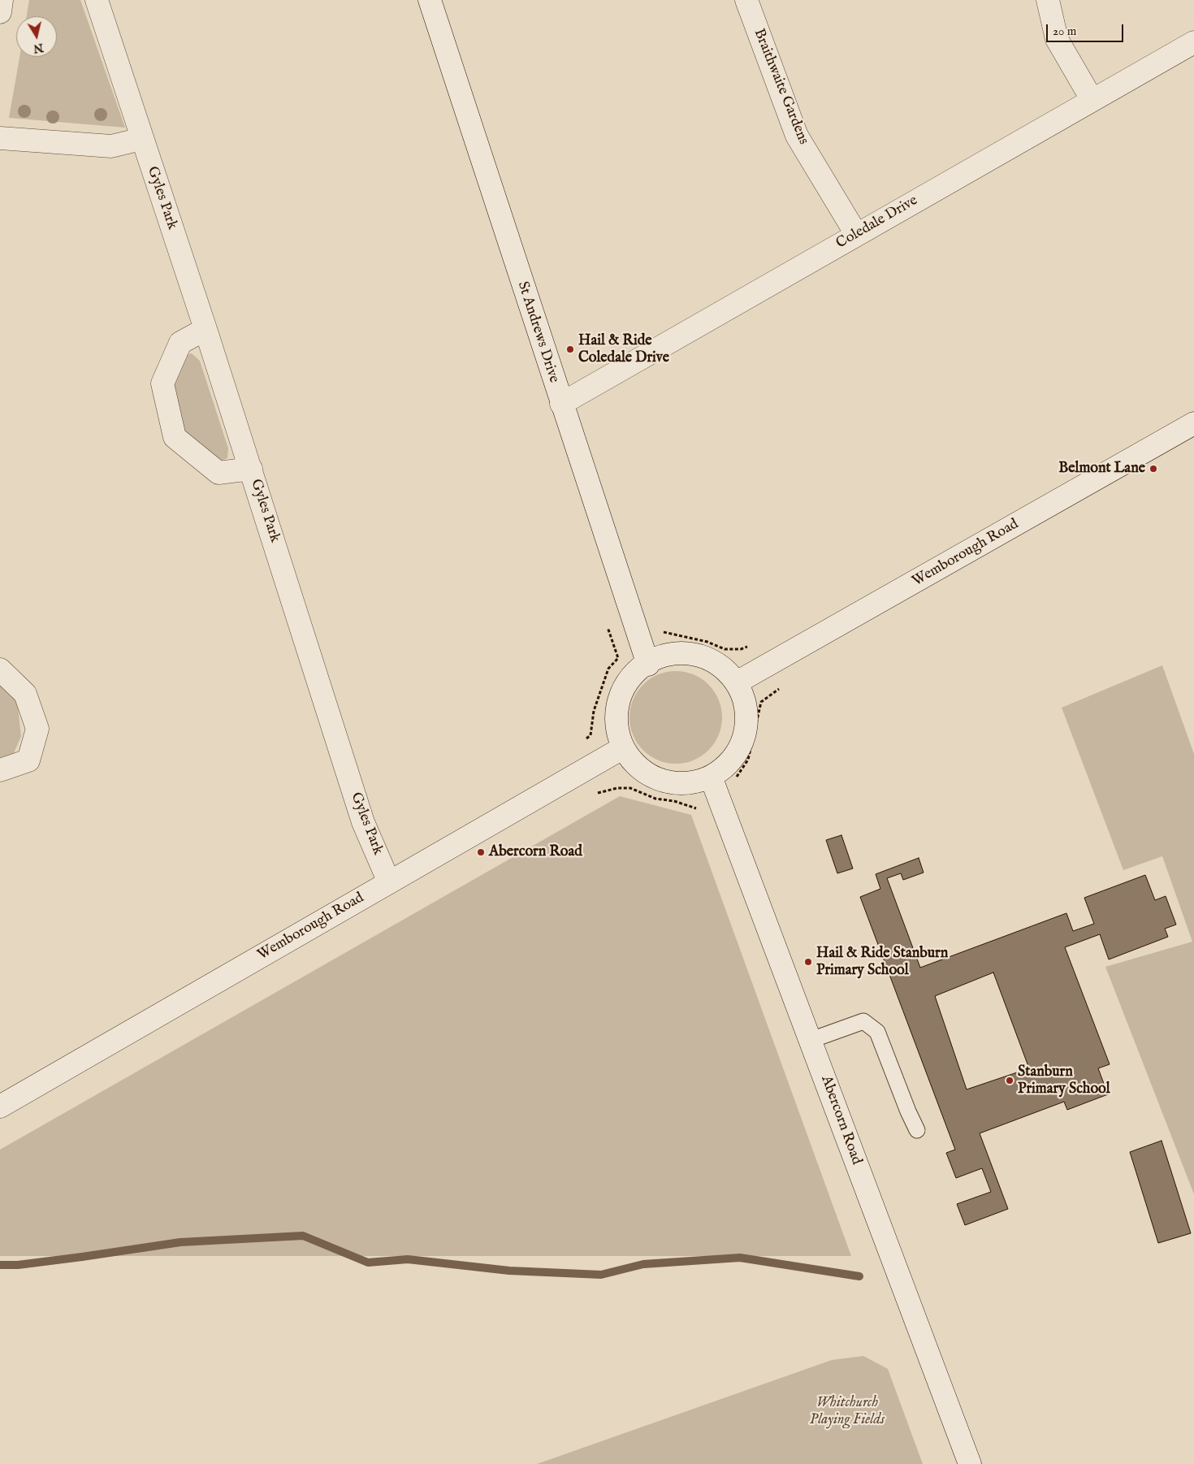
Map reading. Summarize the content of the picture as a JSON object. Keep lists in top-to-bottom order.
{
  "streets": {
    "street": [
      "Braithwaite Gardens",
      "Gyles Park",
      "Coledale Drive",
      "St Andrews Drive",
      "Wemborough Road",
      "Abercorn Road"
    ]
  },
  "crossings": [
    ["Braithwaite Gardens", "Coledale Drive"],
    ["Gyles Park", "Wemborough Road"],
    ["Coledale Drive", "St Andrews Drive"],
    ["St Andrews Drive", "Wemborough Road"],
    ["St Andrews Drive", "Abercorn Road"],
    ["Wemborough Road", "Abercorn Road"]
  ],
  "parks": ["Whitchurch Playing Fields"],
  "places": [
    "Hail & Ride Coledale Drive",
    "Belmont Lane",
    "Abercorn Road",
    "Hail & Ride Stanburn Primary School",
    "Stanburn Primary School"
  ],
  "scale_bar": "20 m",
  "north": "bottom"
}
